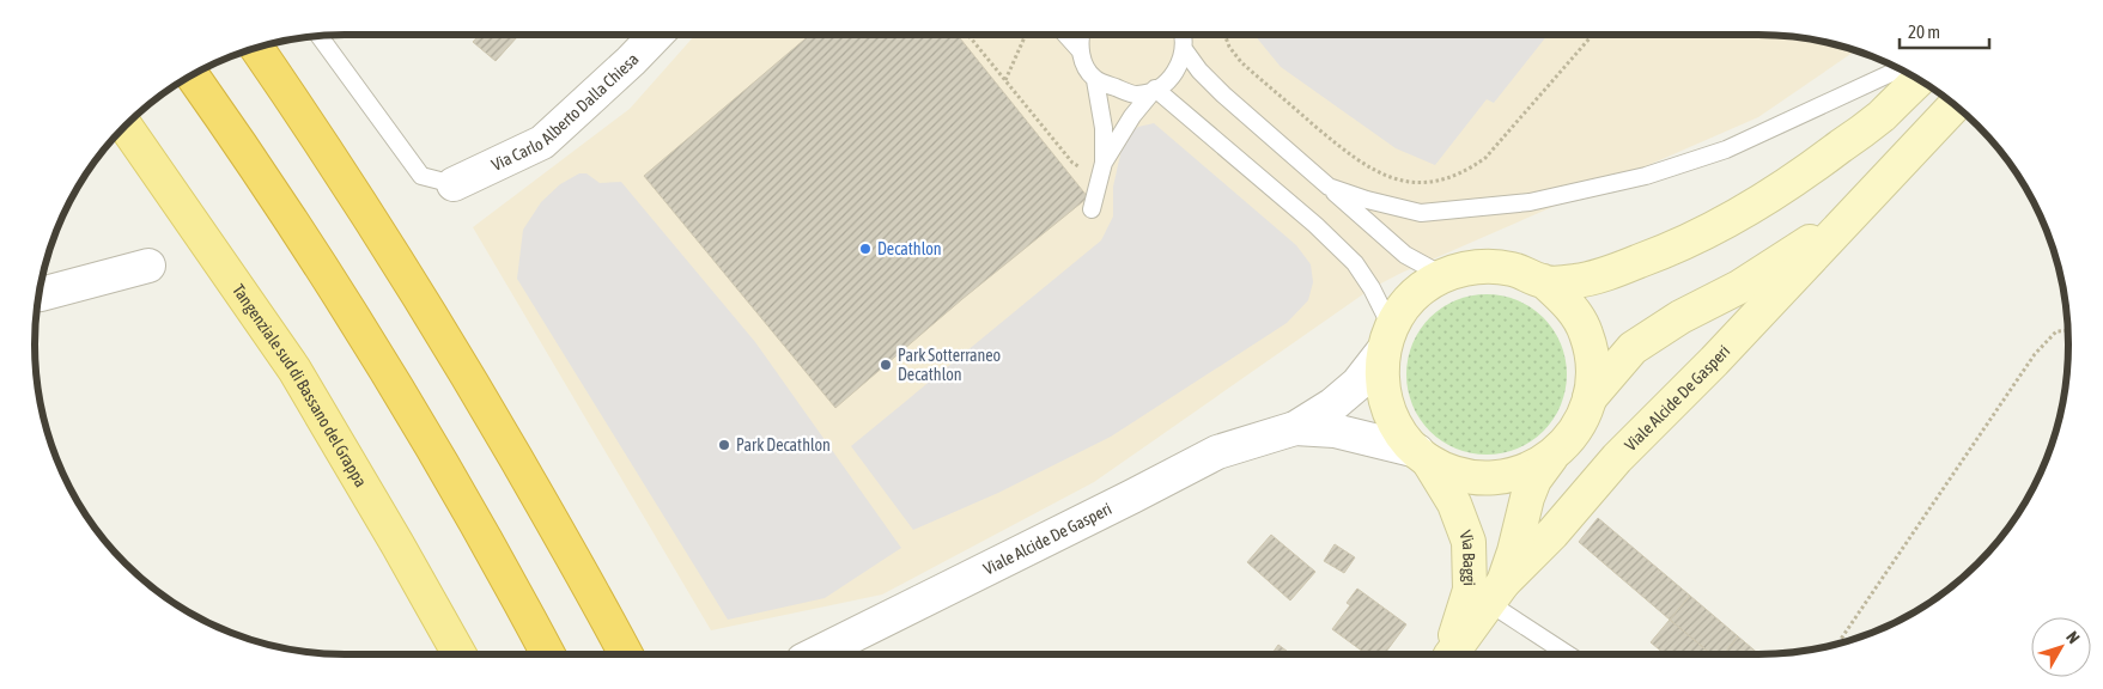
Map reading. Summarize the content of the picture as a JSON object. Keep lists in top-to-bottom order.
{
  "streets": {
    "main road": ["Tangenziale sud di Bassano del Grappa", "Viale Alcide De Gasperi", "Via Baggi"],
    "street": ["Via Carlo Alberto Dalla Chiesa"]
  },
  "crossings": [
    ["Viale Alcide De Gasperi", "Via Baggi"]
  ],
  "places": ["Decathlon", "Park Sotterraneo Decathlon", "Park Decathlon"],
  "scale_bar": "20 m",
  "north": "top right"
}
